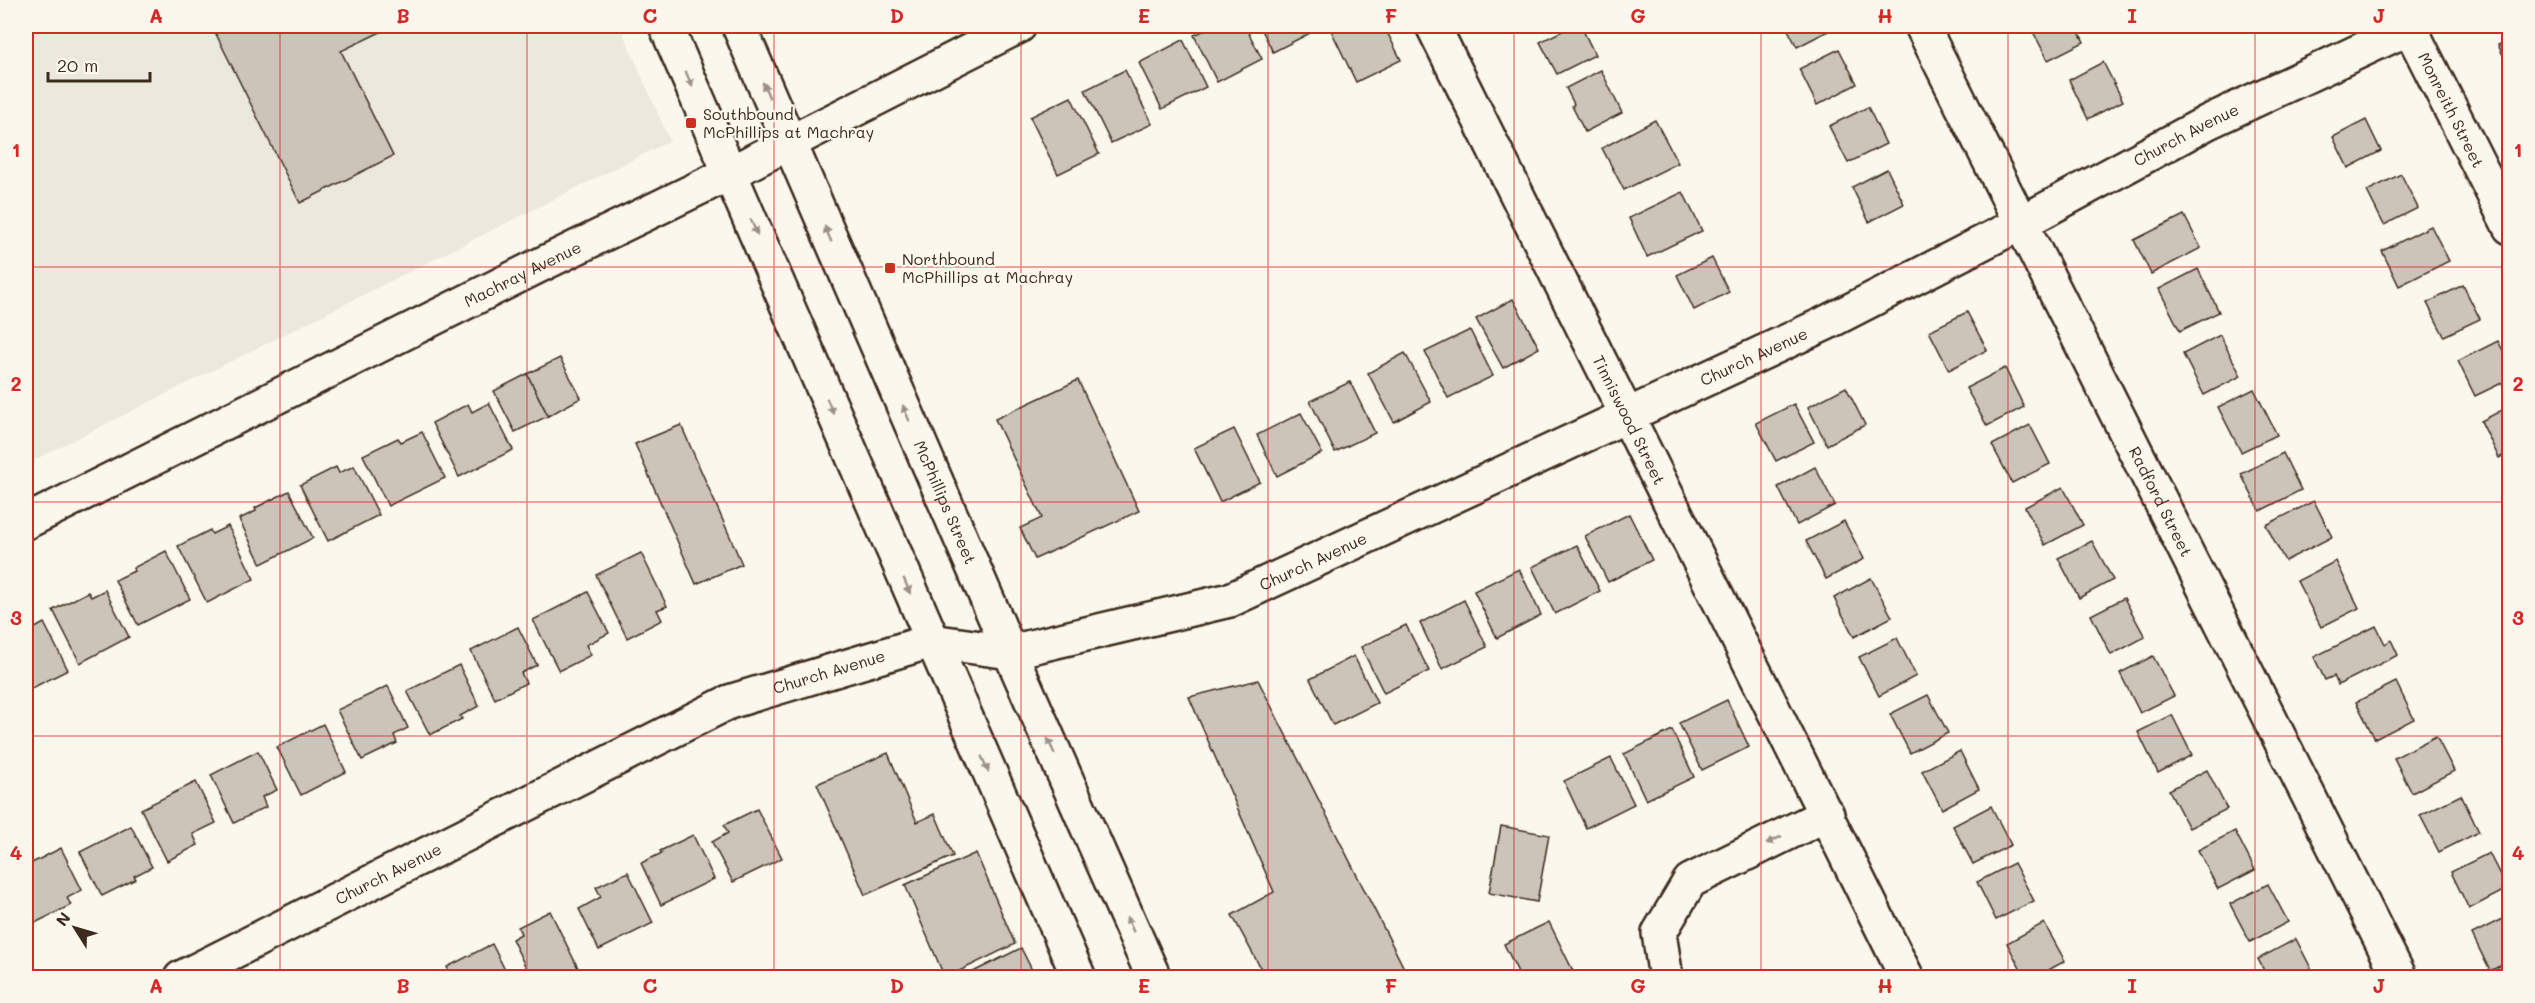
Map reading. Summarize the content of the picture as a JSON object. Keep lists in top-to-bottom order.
{
  "streets": {
    "street": [
      "Monreith Street",
      "Church Avenue",
      "Machray Avenue",
      "Tinniswood Street",
      "Radford Street",
      "McPhillips Street"
    ]
  },
  "crossings": [
    ["Monreith Street", "Church Avenue"],
    ["Church Avenue", "Tinniswood Street"],
    ["Church Avenue", "Radford Street"],
    ["Church Avenue", "McPhillips Street"],
    ["Machray Avenue", "McPhillips Street"]
  ],
  "places": {
    "transit": ["Southbound McPhillips at Machray", "Northbound McPhillips at Machray"]
  },
  "scale_bar": "20 m",
  "north": "top left",
  "grid": {
    "columns": [
      "A",
      "B",
      "C",
      "D",
      "E",
      "F",
      "G",
      "H",
      "I",
      "J"
    ],
    "rows": [
      "1",
      "2",
      "3",
      "4"
    ]
  }
}
